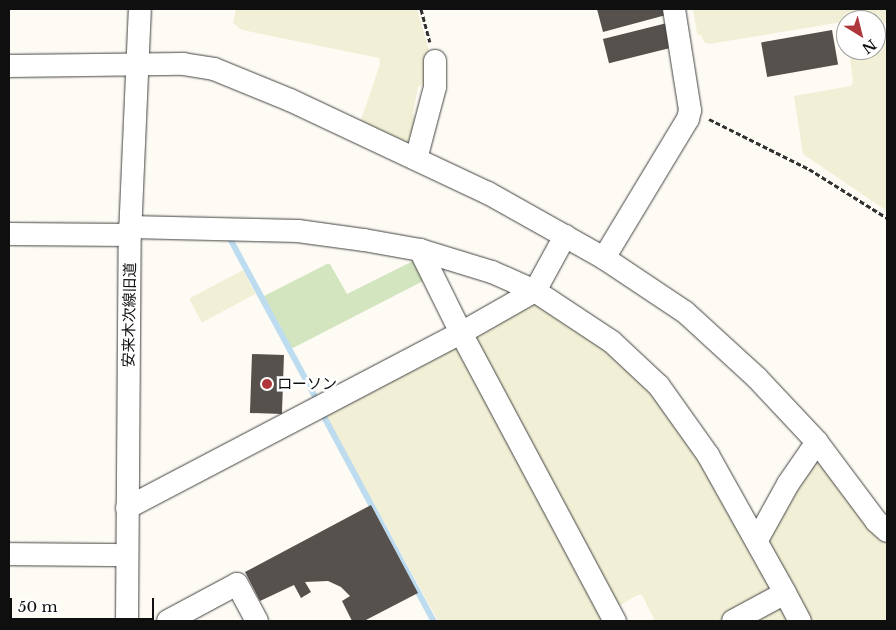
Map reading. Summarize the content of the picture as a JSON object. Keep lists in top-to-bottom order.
{
  "streets": {
    "street": ["安来木次線旧道"]
  },
  "places": ["ローソン"],
  "scale_bar": "50 m",
  "north": "bottom right"
}
